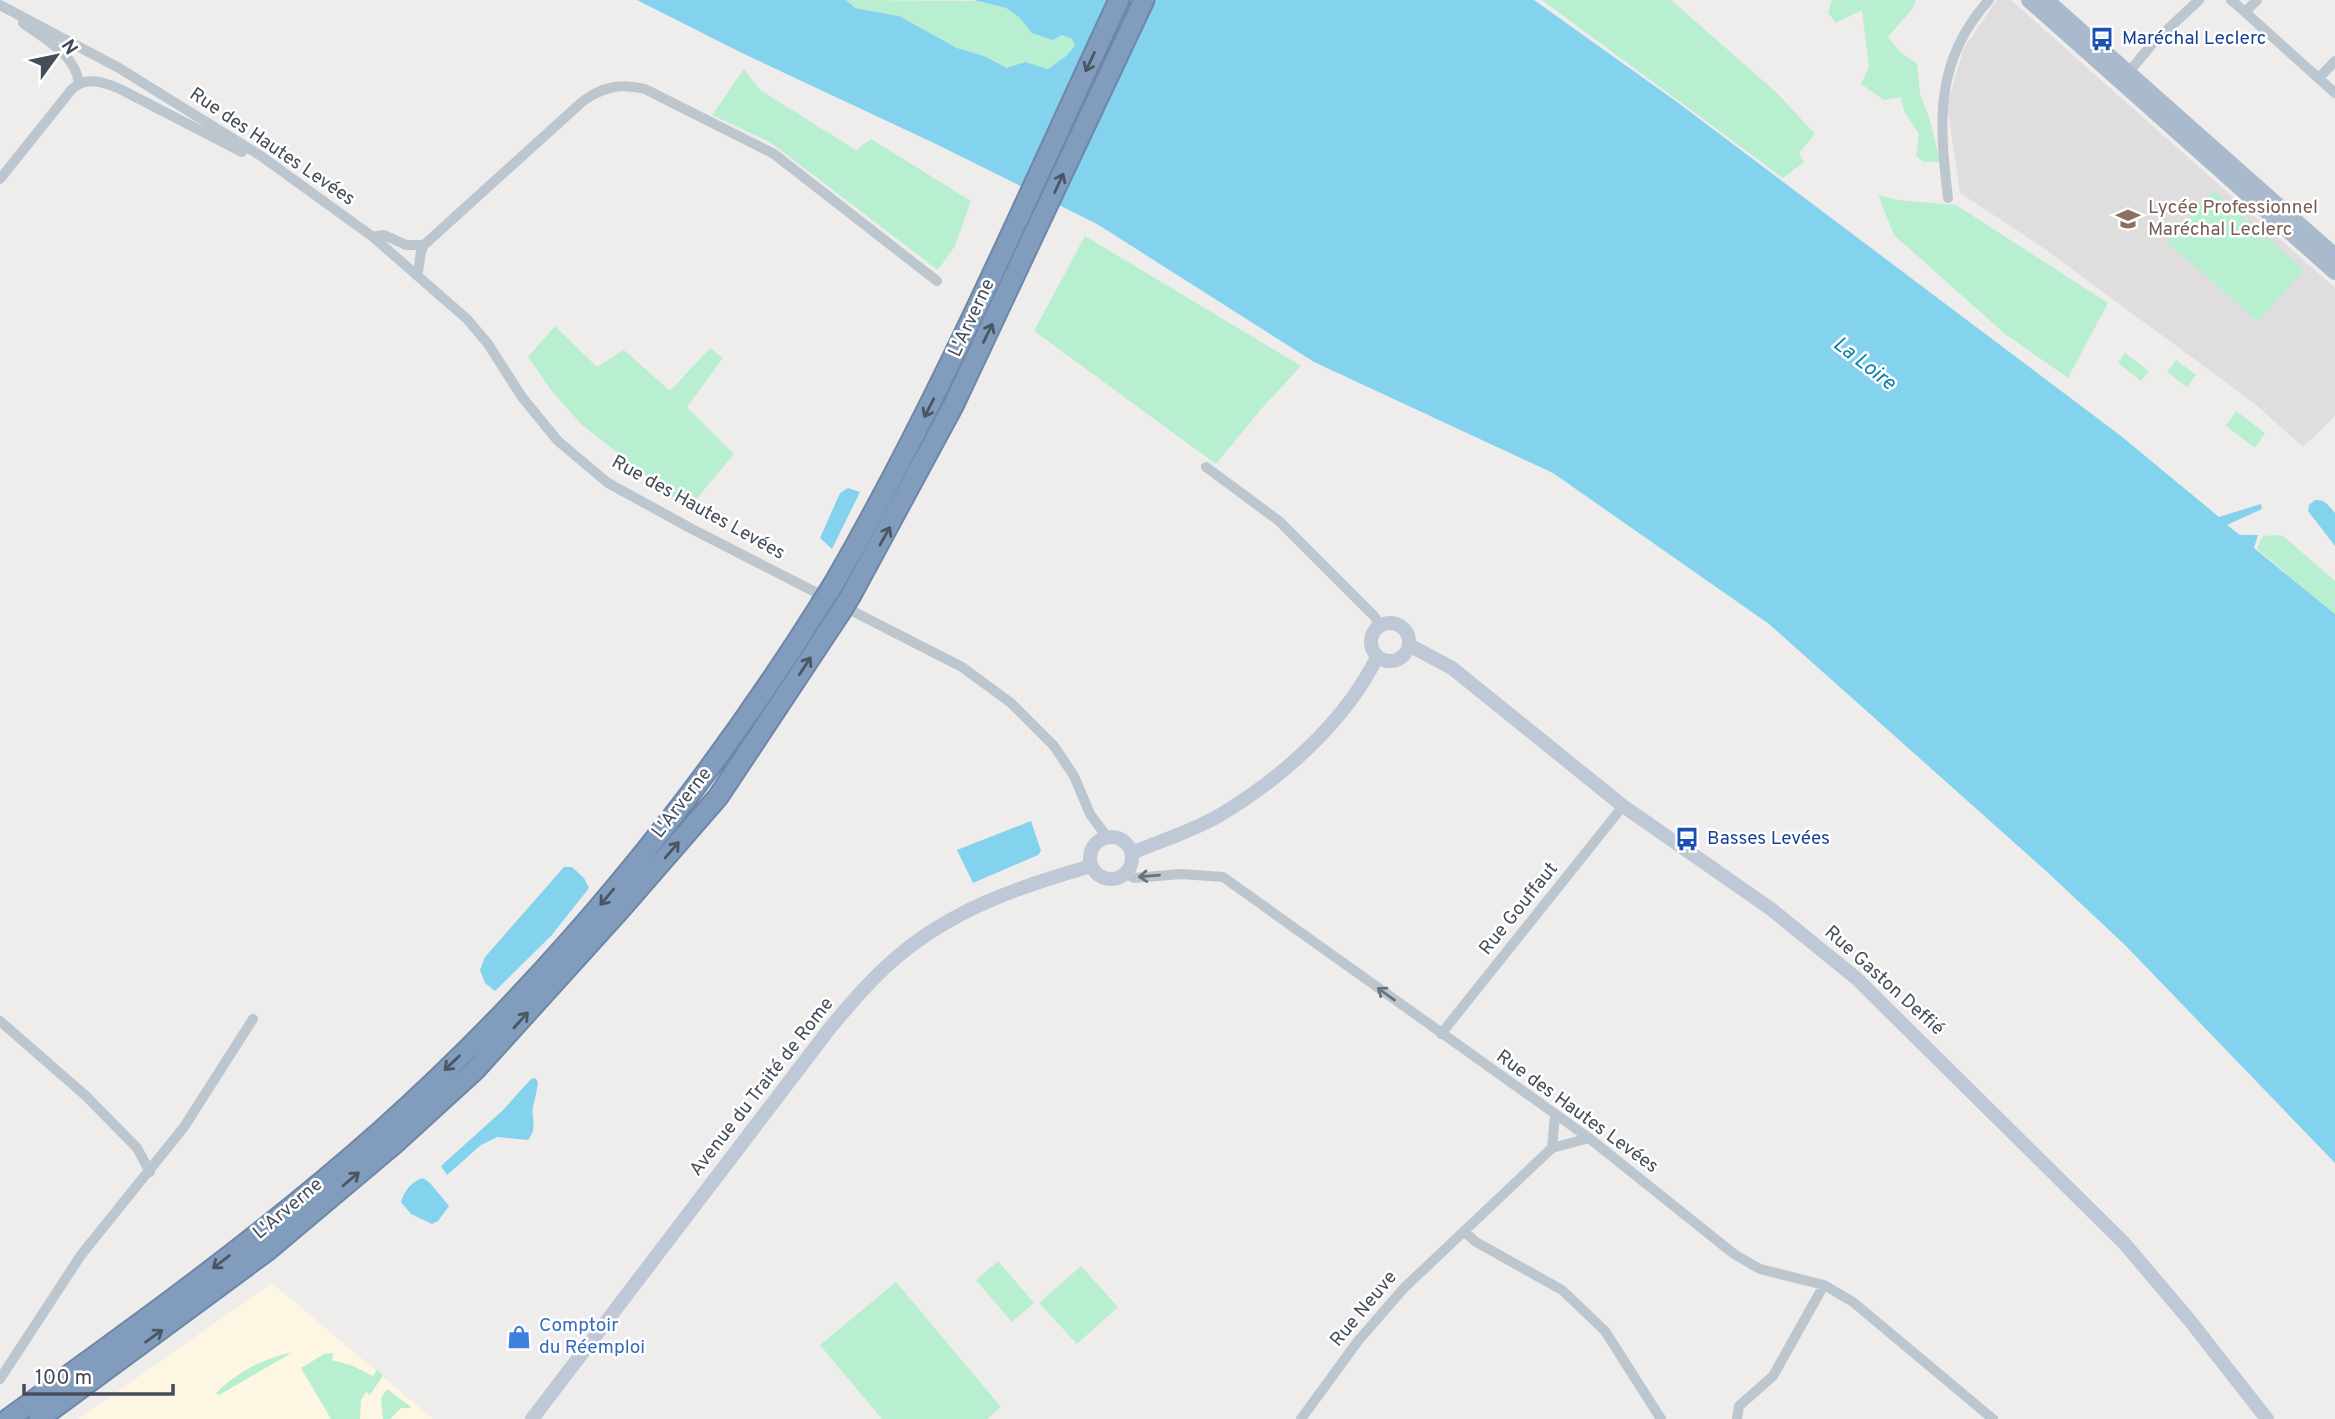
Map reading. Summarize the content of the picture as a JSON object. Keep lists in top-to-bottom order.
{
  "streets": {
    "highway": ["L'Arverne"],
    "main road": ["Rue Gaston Deffié", "Avenue du Traité de Rome"],
    "street": ["Rue des Hautes Levées", "Rue Gouffaut", "Rue Neuve"]
  },
  "crossings": [
    ["Rue des Hautes Levées", "Rue Gouffaut"],
    ["Rue des Hautes Levées", "Avenue du Traité de Rome"],
    ["Rue Gouffaut", "Rue Gaston Deffié"]
  ],
  "water": ["La Loire"],
  "places": {
    "bus stop": ["Maréchal Leclerc", "Basses Levées"],
    "school or university": ["Lycée Professionnel Maréchal Leclerc"],
    "shop": ["Comptoir du Réemploi"]
  },
  "scale_bar": "100 m",
  "north": "top right"
}
